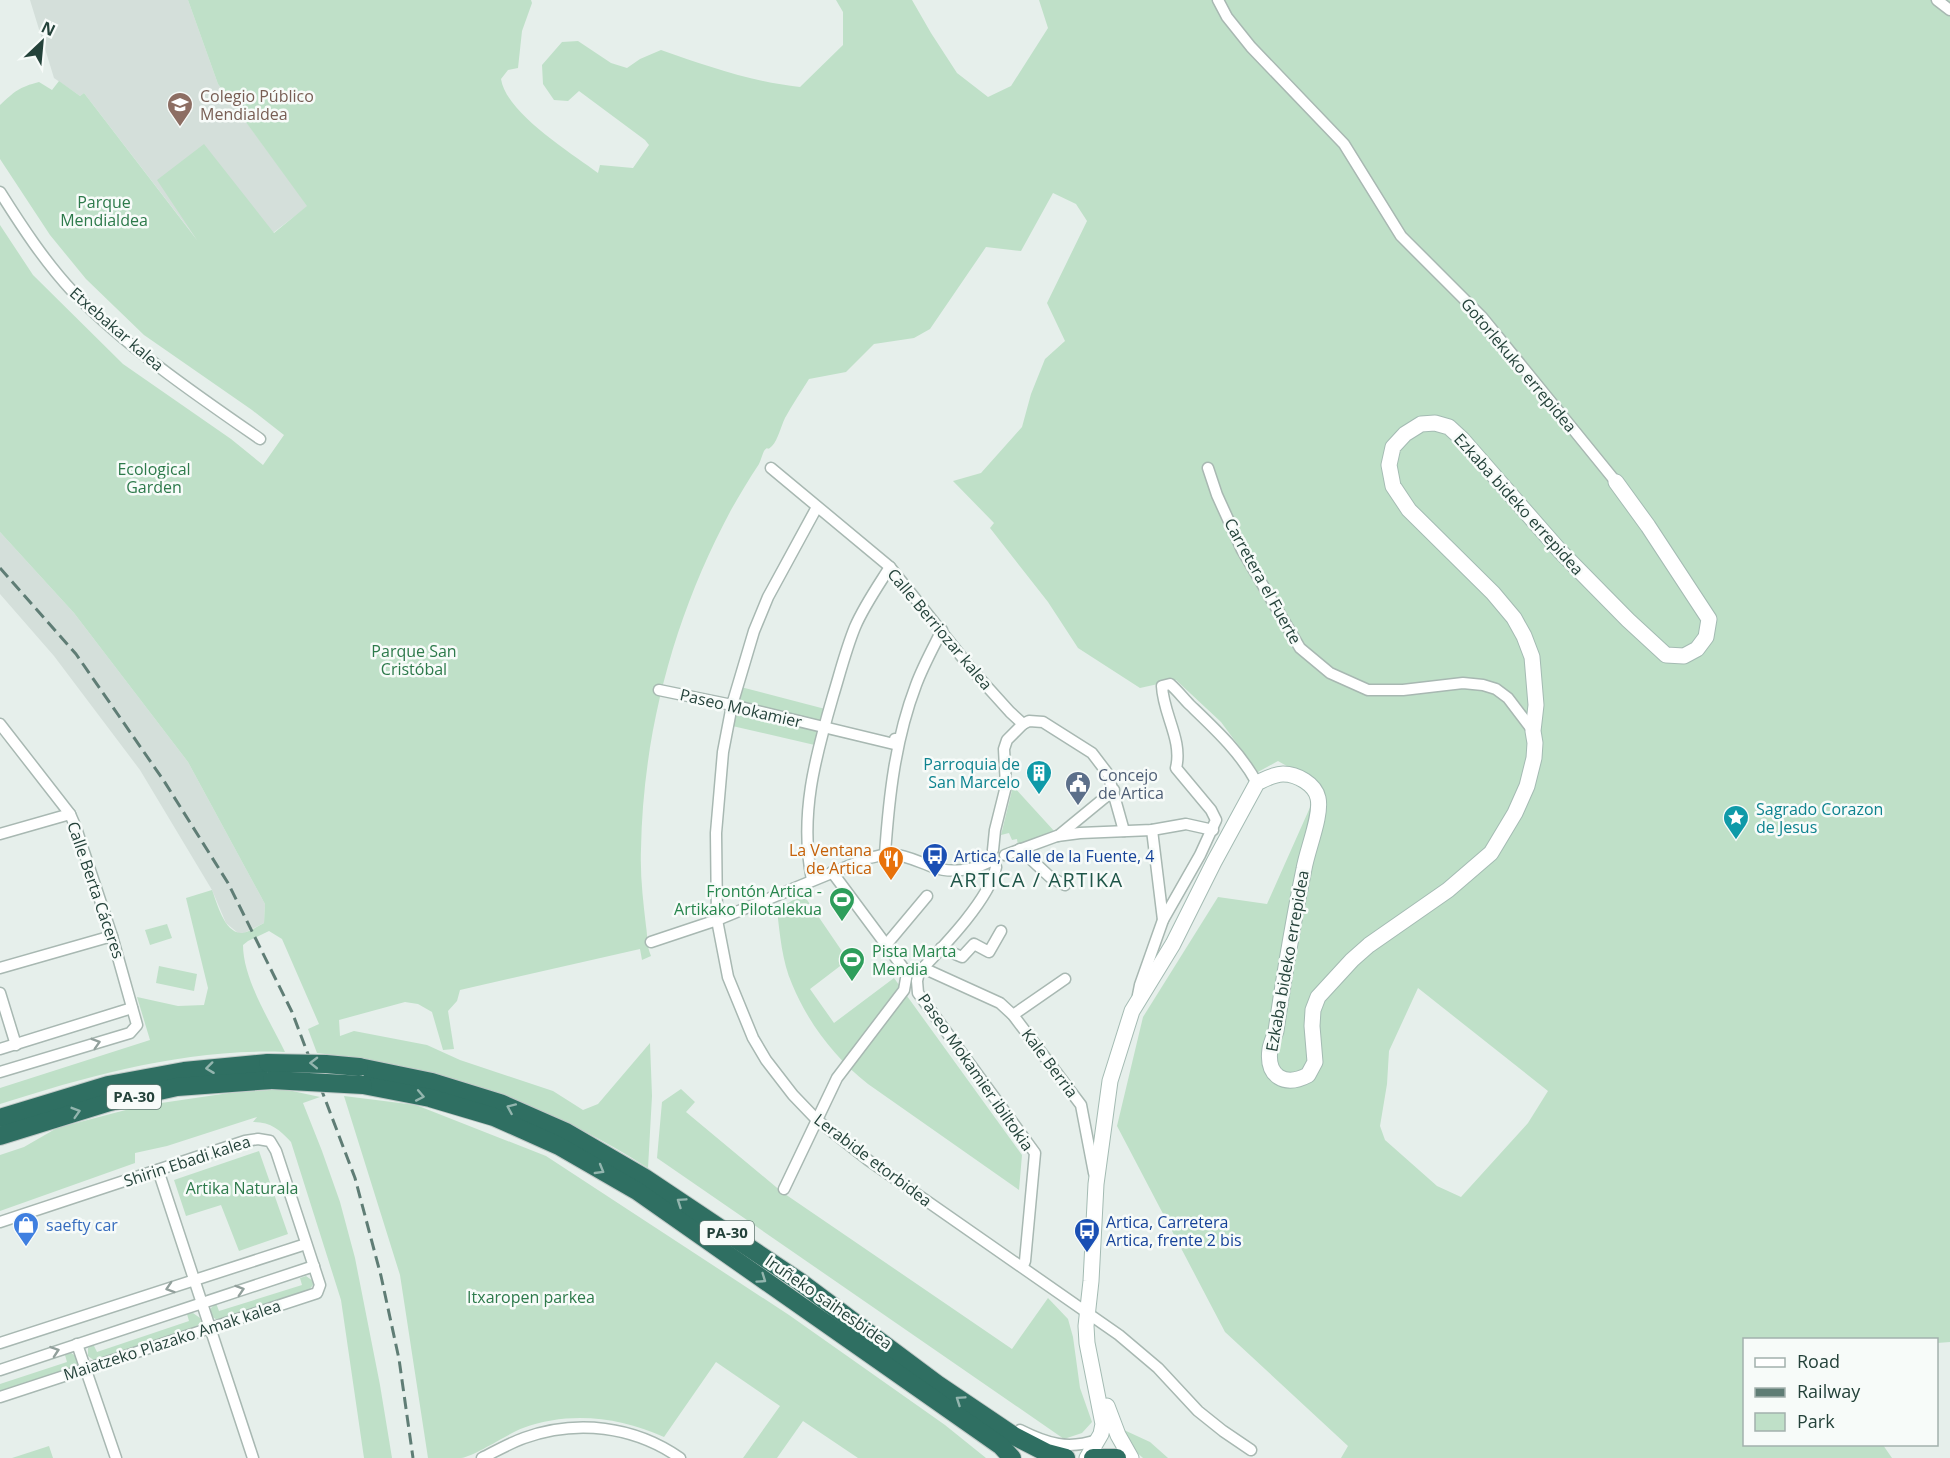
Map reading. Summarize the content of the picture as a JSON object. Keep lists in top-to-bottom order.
{
  "streets": {
    "highway": ["PA-30", "Iruñeko saihesbidea"],
    "street": [
      "Etxebakar kalea",
      "Gotorlekuko errepidea",
      "Ezkaba bideko errepidea",
      "Carretera el Fuerte",
      "Calle Berriozar kalea",
      "Paseo Mokamier",
      "Calle Berta Cáceres",
      "Kale Berria",
      "Paseo Mokamier ibiltokia",
      "Lerabide etorbidea",
      "Shirin Ebadi kalea",
      "Maiatzeko Plazako Amak kalea"
    ]
  },
  "crossings": [
    ["Gotorlekuko errepidea", "Ezkaba bideko errepidea"],
    ["Ezkaba bideko errepidea", "Carretera el Fuerte"],
    ["Calle Berriozar kalea", "Paseo Mokamier"],
    ["Calle Berriozar kalea", "Lerabide etorbidea"],
    ["Paseo Mokamier", "Lerabide etorbidea"],
    ["Kale Berria", "Paseo Mokamier ibiltokia"],
    ["Paseo Mokamier ibiltokia", "Lerabide etorbidea"],
    ["Shirin Ebadi kalea", "Maiatzeko Plazako Amak kalea"]
  ],
  "districts": ["ARTICA / ARTIKA"],
  "parks": [
    "Parque Mendialdea",
    "Ecological Garden",
    "Parque San Cristóbal",
    "Artika Naturala",
    "Itxaropen parkea"
  ],
  "places": {
    "school or university": ["Colegio Público Mendialdea"],
    "building": ["Parroquia de San Marcelo"],
    "public building": ["Concejo de Artica"],
    "place": ["Sagrado Corazon de Jesus"],
    "bus stop": ["Artica, Calle de la Fuente, 4", "Artica, Carretera Artica, frente 2 bis"],
    "restaurant": ["La Ventana de Artica"],
    "sports": ["Frontón Artica - Artikako Pilotalekua", "Pista Marta Mendia"],
    "shop": ["saefty car"]
  },
  "legend": ["Road", "Railway", "Park"],
  "north": "top right"
}
